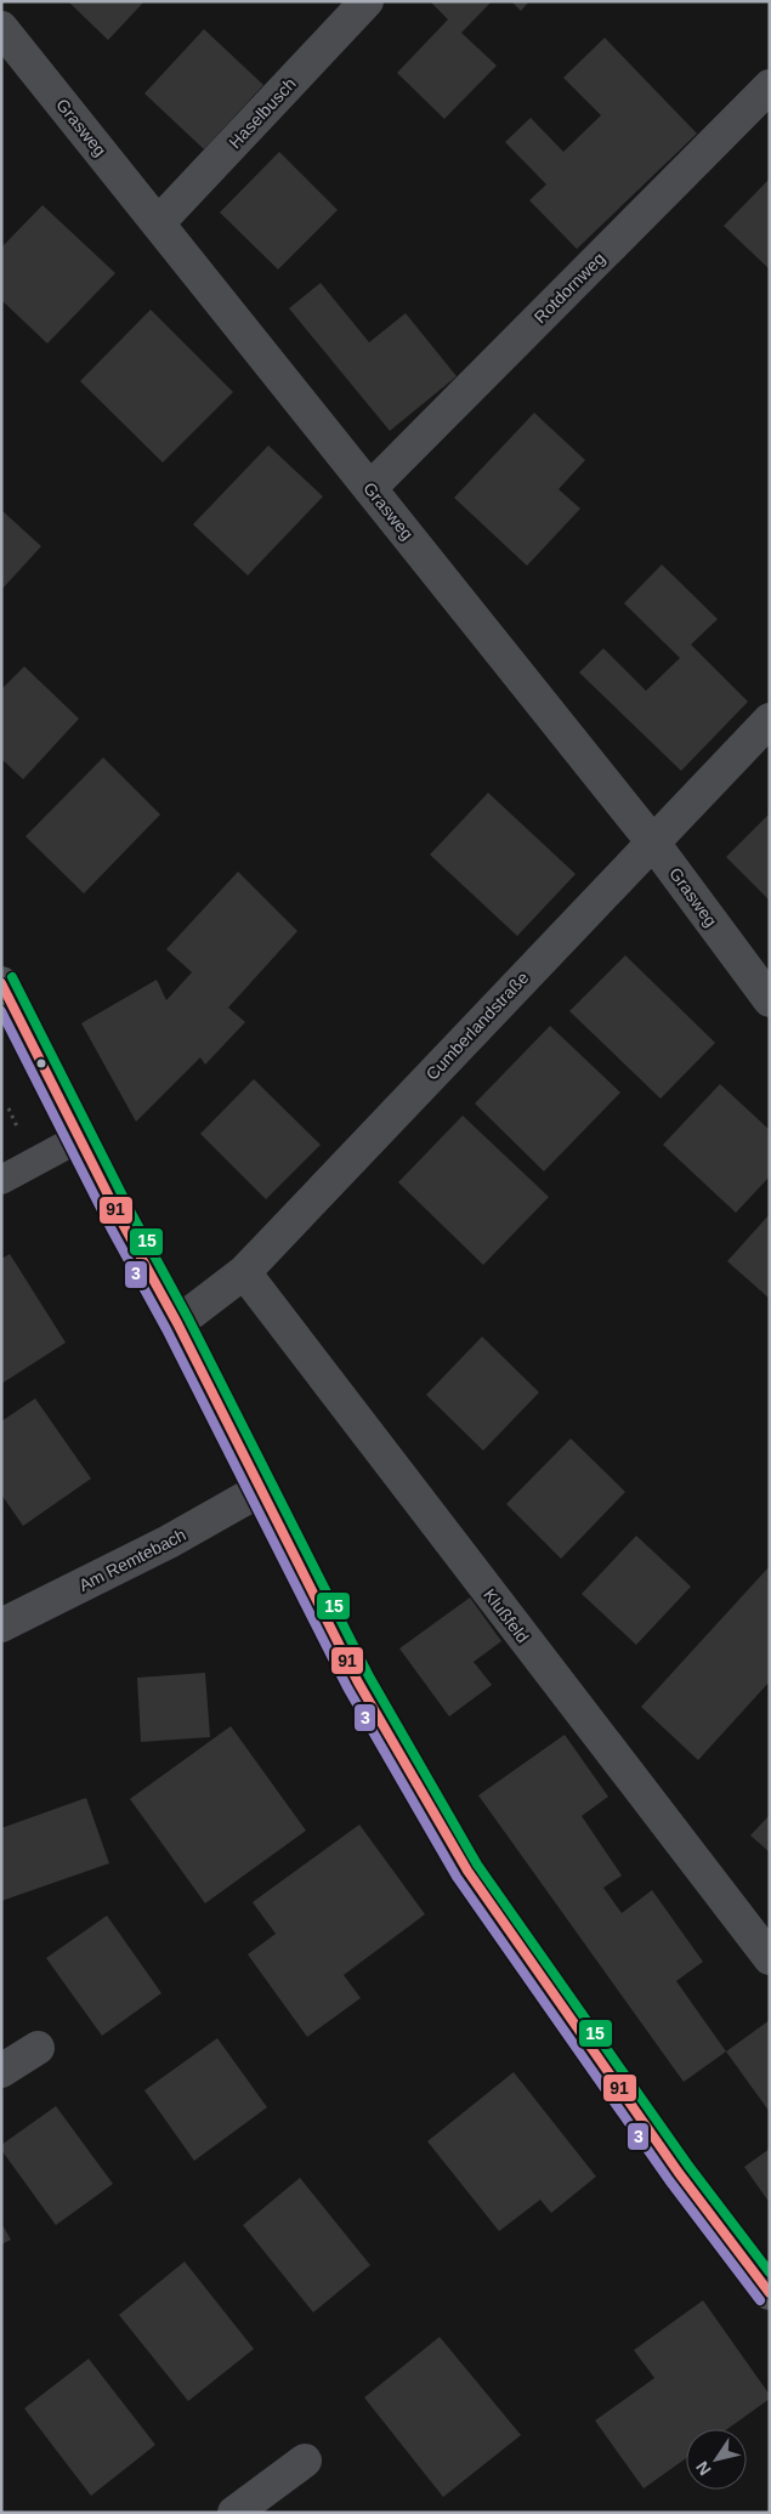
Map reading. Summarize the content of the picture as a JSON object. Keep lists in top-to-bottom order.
{
  "streets": {
    "street": [
      "Haselbusch",
      "Grasweg",
      "Rotdornweg",
      "Cumberlandstraße",
      "Am Remtebach",
      "Klußfeld"
    ]
  },
  "crossings": [
    ["Haselbusch", "Grasweg"],
    ["Grasweg", "Rotdornweg"],
    ["Grasweg", "Cumberlandstraße"],
    ["Cumberlandstraße", "Klußfeld"]
  ],
  "lines": ["transit line 15", "transit line 91", "transit line 3"],
  "north": "bottom left"
}
